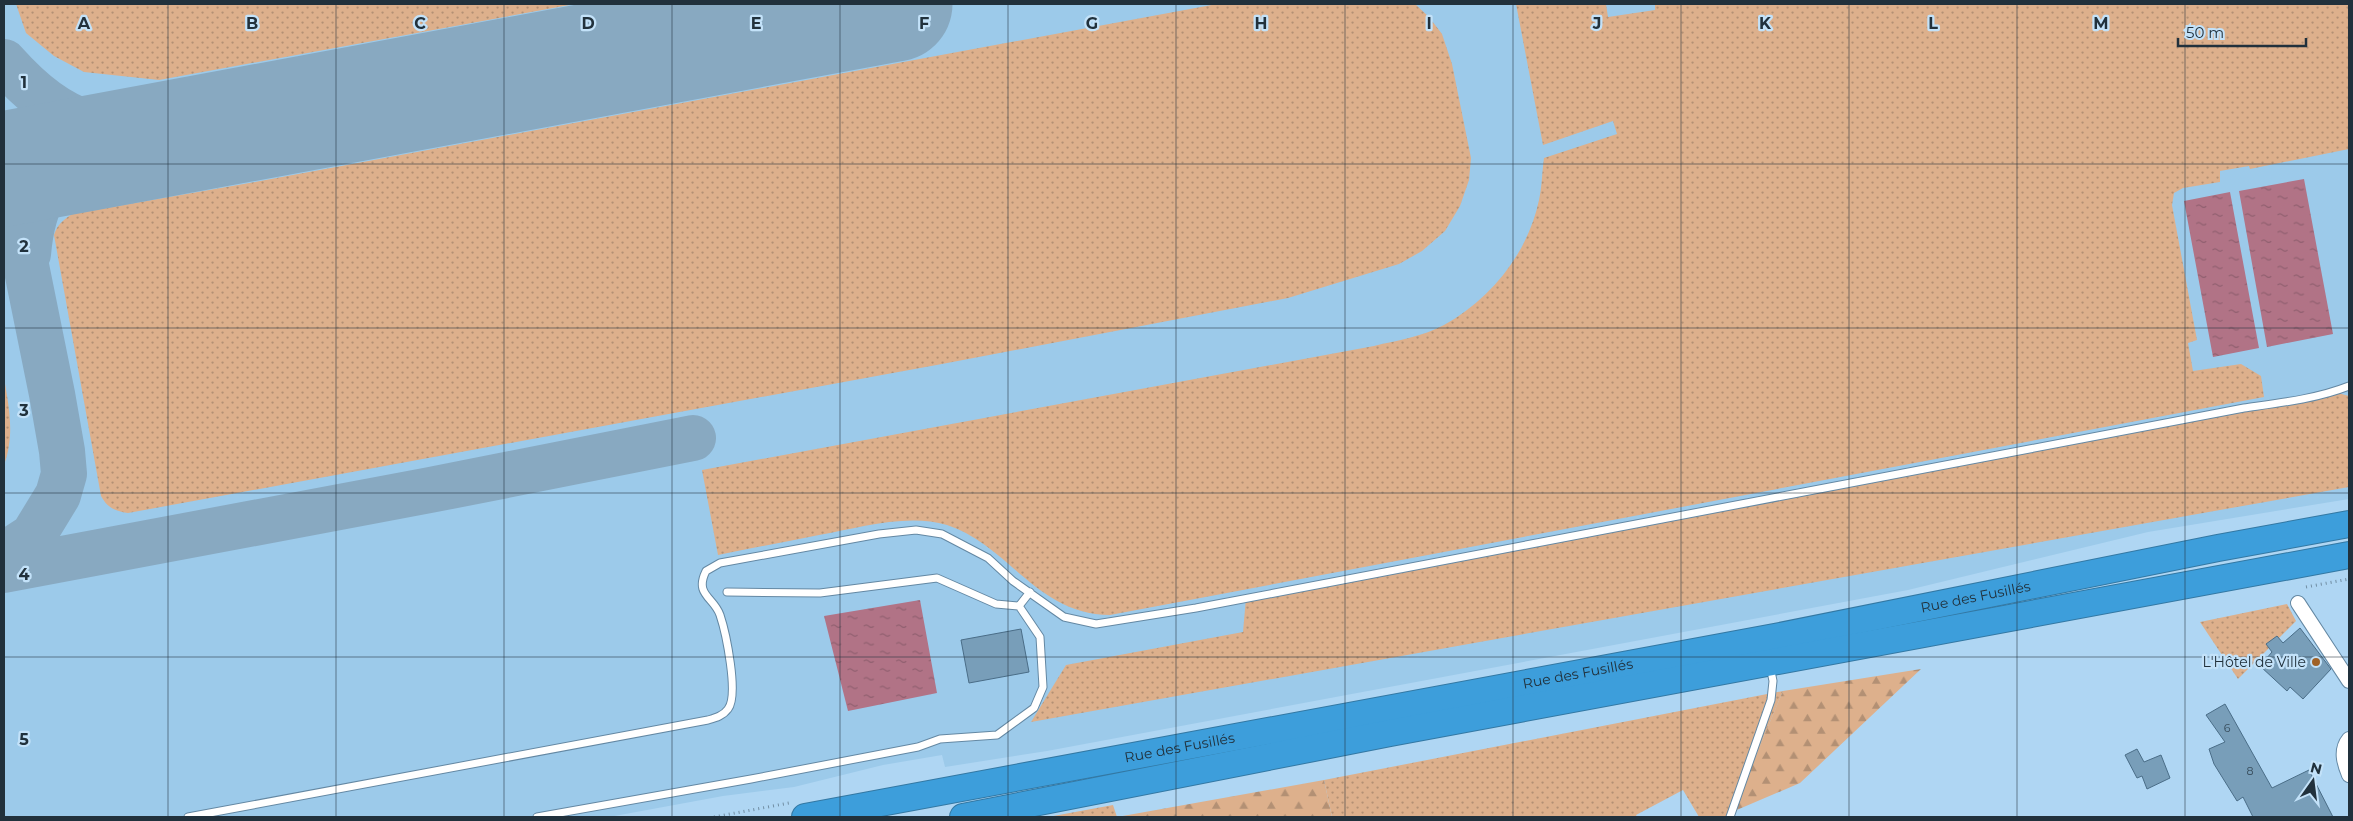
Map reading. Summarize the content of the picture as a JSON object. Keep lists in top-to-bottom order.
{
  "streets": {
    "highway": ["Rue des Fusillés"]
  },
  "places": ["L'Hôtel de Ville"],
  "house_numbers": ["6", "8"],
  "scale_bar": "50 m",
  "north": "top",
  "grid": {
    "columns": [
      "A",
      "B",
      "C",
      "D",
      "E",
      "F",
      "G",
      "H",
      "I",
      "J",
      "K",
      "L",
      "M"
    ],
    "rows": [
      "1",
      "2",
      "3",
      "4",
      "5"
    ]
  }
}
